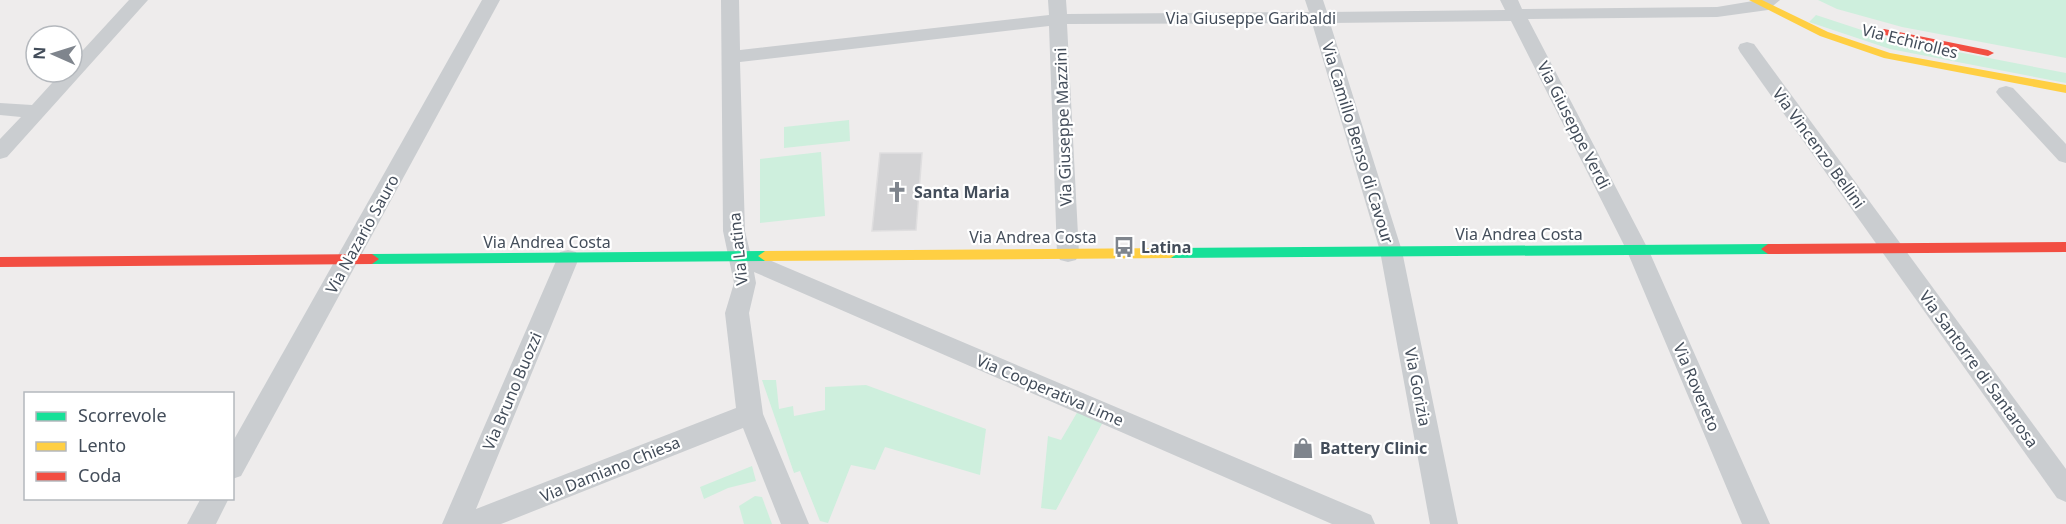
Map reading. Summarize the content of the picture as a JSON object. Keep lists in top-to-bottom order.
{
  "streets": {
    "street": [
      "Via Giuseppe Garibaldi",
      "Via Echirolles",
      "Via Giuseppe Verdi",
      "Via Giuseppe Mazzini",
      "Via Camillo Benso di Cavour",
      "Via Vincenzo Bellini",
      "Via Nazario Sauro",
      "Via Andrea Costa",
      "Via Latina",
      "Via Santorre di Santarosa",
      "Via Gorizia",
      "Via Rovereto",
      "Via Cooperativa Lime",
      "Via Bruno Buozzi",
      "Via Damiano Chiesa"
    ]
  },
  "crossings": [
    ["Via Giuseppe Garibaldi", "Via Echirolles"],
    ["Via Giuseppe Garibaldi", "Via Giuseppe Verdi"],
    ["Via Giuseppe Garibaldi", "Via Giuseppe Mazzini"],
    ["Via Giuseppe Garibaldi", "Via Camillo Benso di Cavour"],
    ["Via Giuseppe Garibaldi", "Via Latina"],
    ["Via Giuseppe Verdi", "Via Andrea Costa"],
    ["Via Giuseppe Verdi", "Via Rovereto"],
    ["Via Giuseppe Mazzini", "Via Andrea Costa"],
    ["Via Camillo Benso di Cavour", "Via Andrea Costa"],
    ["Via Camillo Benso di Cavour", "Via Gorizia"],
    ["Via Vincenzo Bellini", "Via Andrea Costa"],
    ["Via Vincenzo Bellini", "Via Santorre di Santarosa"],
    ["Via Nazario Sauro", "Via Andrea Costa"],
    ["Via Andrea Costa", "Via Latina"],
    ["Via Andrea Costa", "Via Santorre di Santarosa"],
    ["Via Andrea Costa", "Via Gorizia"],
    ["Via Andrea Costa", "Via Rovereto"],
    ["Via Andrea Costa", "Via Cooperativa Lime"],
    ["Via Andrea Costa", "Via Bruno Buozzi"],
    ["Via Latina", "Via Cooperativa Lime"],
    ["Via Latina", "Via Damiano Chiesa"]
  ],
  "places": {
    "church": ["Santa Maria"],
    "bus stop": ["Latina"],
    "shop": ["Battery Clinic"]
  },
  "legend": ["Scorrevole", "Lento", "Coda"],
  "north": "left"
}
